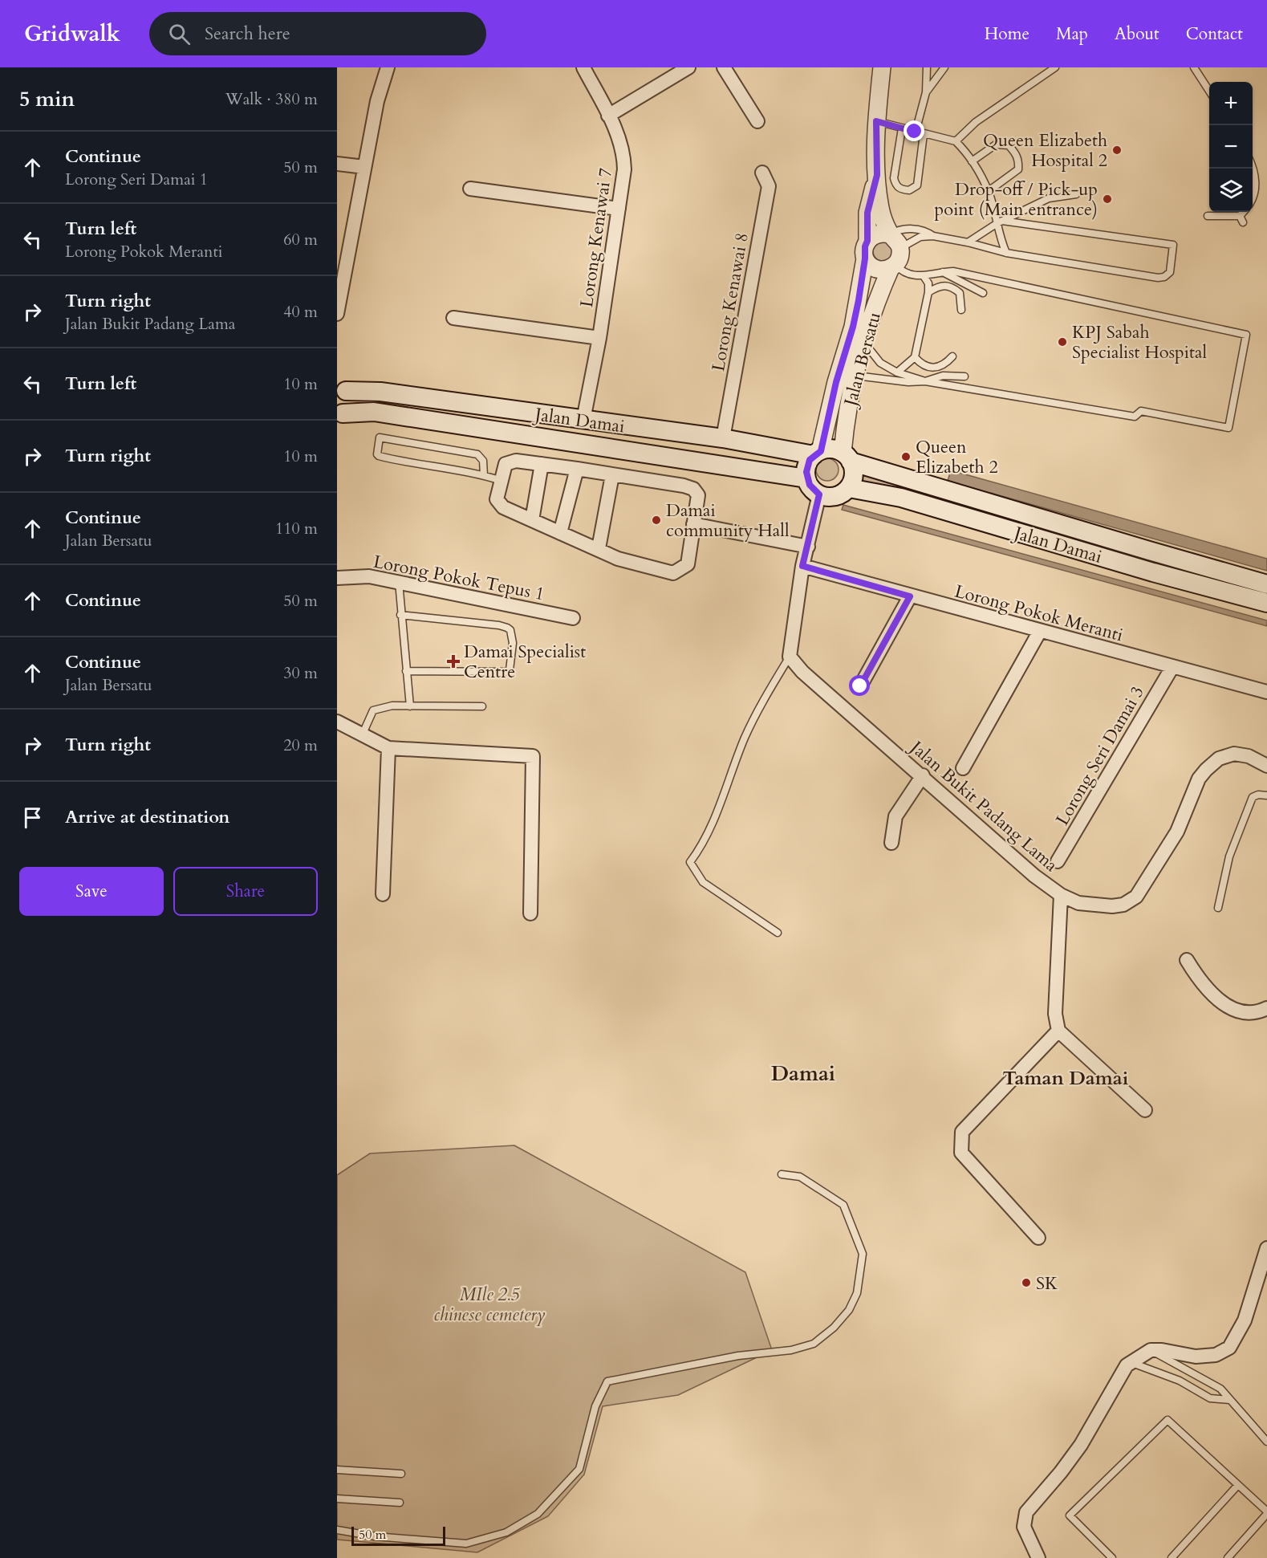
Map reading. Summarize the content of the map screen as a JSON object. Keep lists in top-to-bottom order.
{
  "streets": {
    "main road": ["Jalan Damai"],
    "street": [
      "Lorong Kenawai 7",
      "Lorong Kenawai 8",
      "Jalan Bersatu",
      "Lorong Pokok Tepus 1",
      "Lorong Pokok Meranti",
      "Lorong Seri Damai 3",
      "Jalan Bukit Padang Lama"
    ]
  },
  "crossings": [
    ["Lorong Kenawai 7", "Jalan Damai"],
    ["Lorong Kenawai 8", "Jalan Damai"],
    ["Jalan Bersatu", "Jalan Damai"],
    ["Lorong Pokok Meranti", "Lorong Seri Damai 3"]
  ],
  "districts": ["Damai", "Taman Damai"],
  "parks": ["MIle 2.5 chinese cemetery"],
  "places": {
    "other": [
      "Queen Elizabeth Hospital 2",
      "Drop-off / Pick-up point (Main entrance)",
      "KPJ Sabah Specialist Hospital",
      "Queen Elizabeth 2",
      "Damai community Hall",
      "SK"
    ],
    "health": ["Damai Specialist Centre"]
  },
  "scale_bar": "50 m",
  "page": {
    "header": "Gridwalk",
    "search": "Search here",
    "nav": [
      "Home",
      "Map",
      "About",
      "Contact"
    ],
    "heading": ["5 min", "Walk · 380 m"],
    "map_buttons": ["+", "−"],
    "list": [
      ["Continue", "Lorong Seri Damai 1", "50 m"],
      ["Turn left", "Lorong Pokok Meranti", "60 m"],
      ["Turn right", "Jalan Bukit Padang Lama", "40 m"],
      ["Turn left", "10 m"],
      ["Turn right", "10 m"],
      ["Continue", "Jalan Bersatu", "110 m"],
      ["Continue", "50 m"],
      ["Continue", "Jalan Bersatu", "30 m"],
      ["Turn right", "20 m"],
      "Arrive at destination"
    ],
    "buttons": ["Save", "Share"],
    "scale": "50 m"
  }
}
